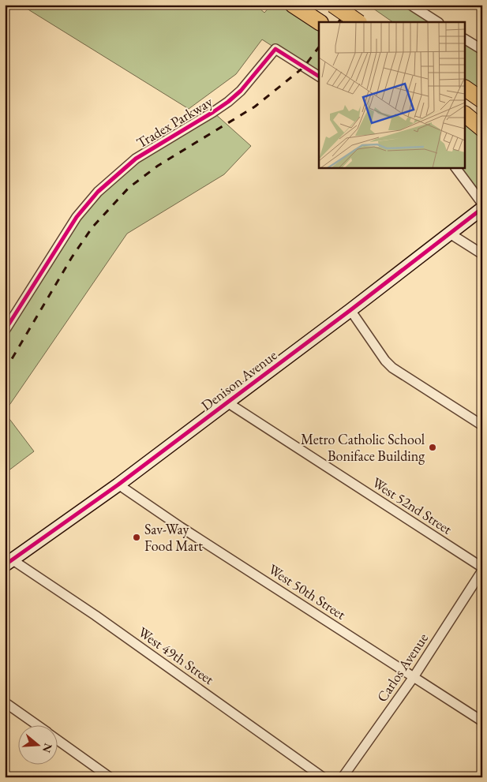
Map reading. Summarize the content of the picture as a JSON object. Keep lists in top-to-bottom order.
{
  "streets": {
    "main road": ["Denison Avenue"],
    "street": [
      "Tradex Parkway",
      "West 52nd Street",
      "West 50th Street",
      "West 49th Street",
      "Carlos Avenue"
    ]
  },
  "crossings": [
    ["Denison Avenue", "West 52nd Street"],
    ["Denison Avenue", "West 50th Street"],
    ["Denison Avenue", "West 49th Street"],
    ["West 50th Street", "Carlos Avenue"]
  ],
  "places": ["Metro Catholic School Boniface Building", "Sav-Way Food Mart"],
  "north": "right"
}
